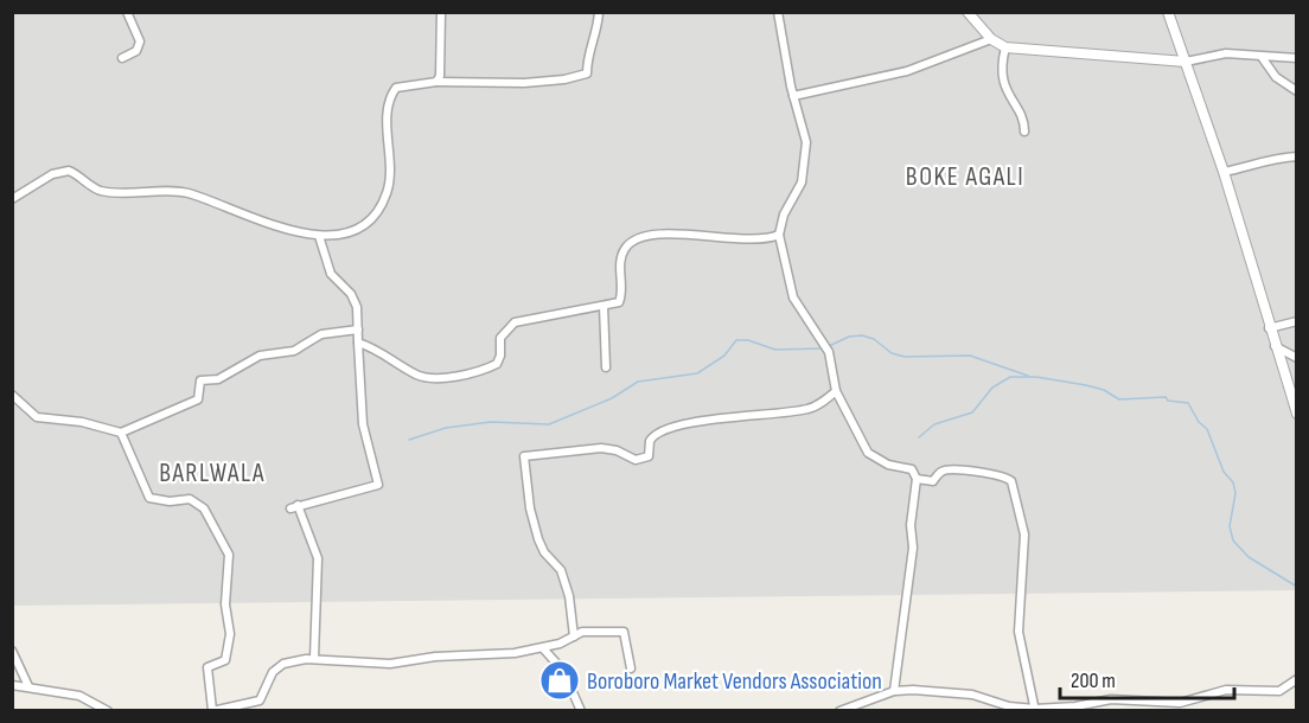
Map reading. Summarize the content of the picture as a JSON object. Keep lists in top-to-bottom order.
{
  "districts": ["BOKE AGALI", "BARLWALA"],
  "places": {
    "shop": ["Boroboro Market Vendors Association"]
  },
  "scale_bar": "200 m"
}
